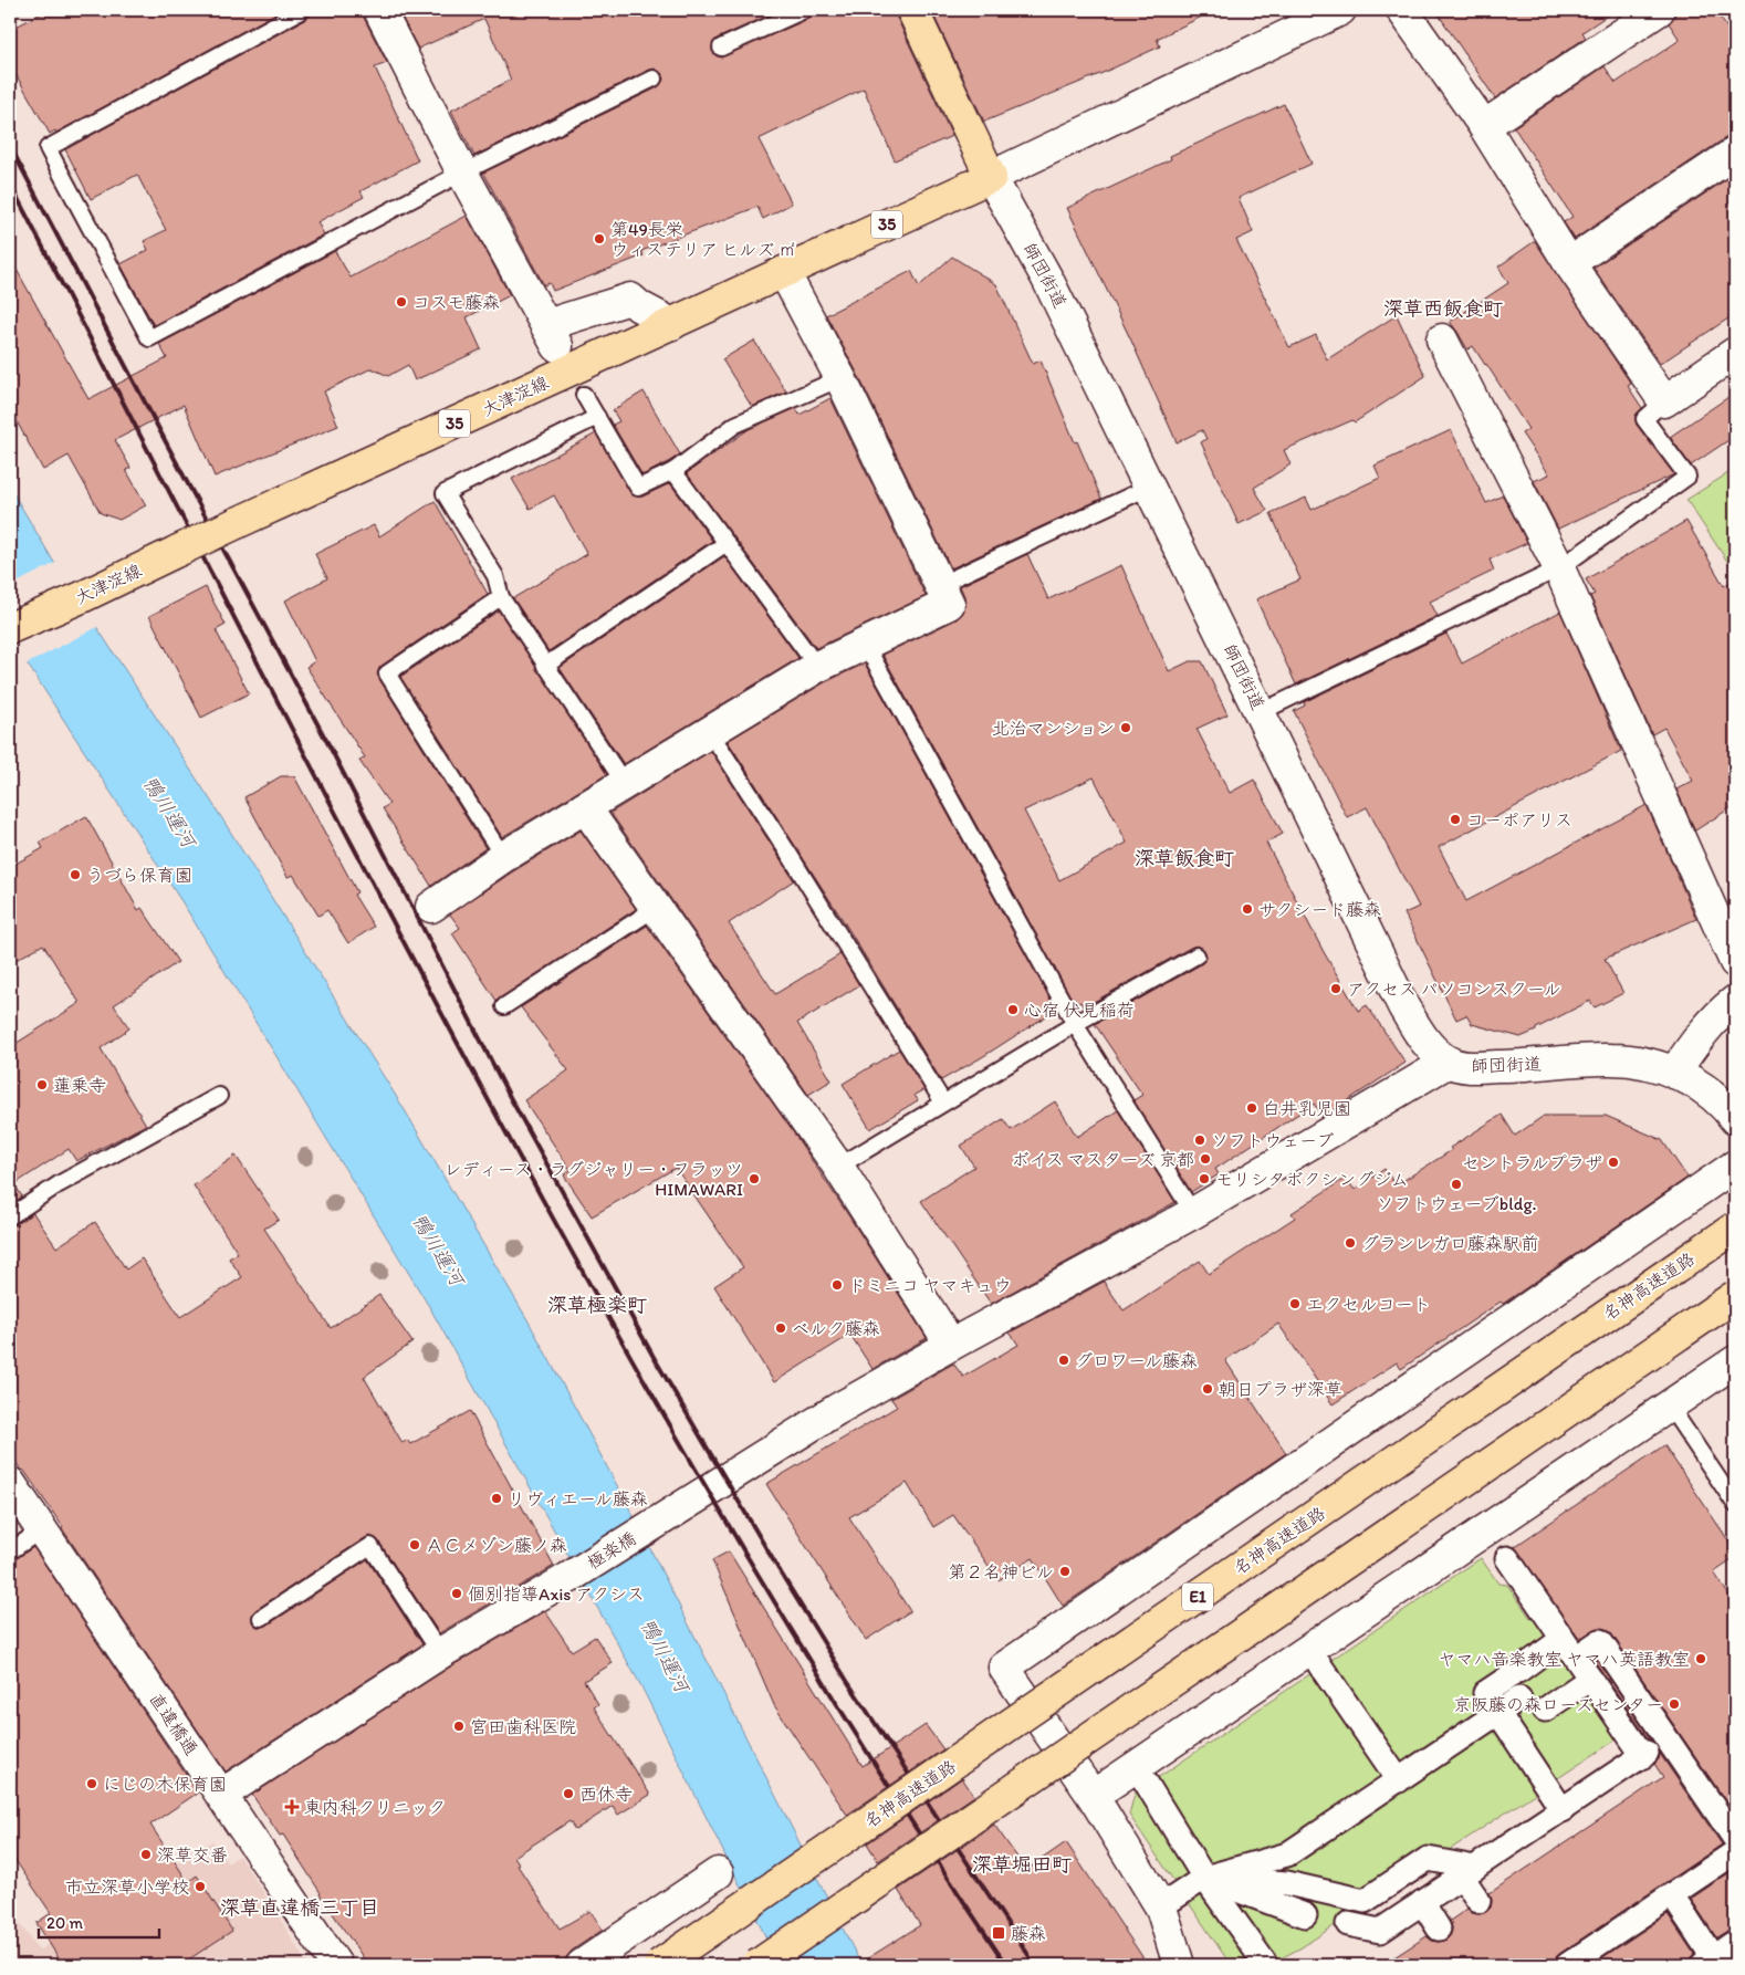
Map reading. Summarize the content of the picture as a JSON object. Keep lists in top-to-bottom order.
{
  "streets": {
    "main road": [
      "35",
      "師団街道",
      "大津淀線",
      "名神高速道路",
      "E1"
    ],
    "street": ["極楽橋", "直違橋通"]
  },
  "crossings": [
    ["師団街道", "大津淀線"],
    ["師団街道", "極楽橋"],
    ["極楽橋", "直違橋通"]
  ],
  "districts": [
    "深草西飯食町",
    "深草飯食町",
    "深草極楽町",
    "深草堀田町",
    "深草直違橋三丁目"
  ],
  "water": ["鴨川運河"],
  "places": {
    "other": [
      "第49長栄 ウィステリア ヒルズ ㎡",
      "コスモ藤森",
      "北治マンション",
      "コーポアリス",
      "うづら保育園",
      "サクシード藤森",
      "アクセス パソコンスクール",
      "心宿 伏見稲荷",
      "蓮乗寺",
      "白井乳児園",
      "ソフトウェーブ",
      "ボイス マスターズ 京都",
      "セントラルプラザ",
      "レディース・ラグジャリー・フラッツ HIMAWARI",
      "モリシタボクシングジム",
      "ソフトウェーブbldg.",
      "グランレガロ藤森駅前",
      "ドミニコ ヤマキュウ",
      "エクセルコート",
      "ベルク藤森",
      "グロワール藤森",
      "朝日プラザ深草",
      "リヴィエール藤森",
      "ＡＣメゾン藤ノ森",
      "第２名神ビル",
      "個別指導Axis アクシス",
      "ヤマハ音楽教室 ヤマハ英語教室",
      "京阪藤の森ローズセンター",
      "宮田歯科医院",
      "にじの木保育園",
      "西休寺",
      "深草交番",
      "市立深草小学校"
    ],
    "health": ["東内科クリニック"],
    "transit": ["藤森"]
  },
  "scale_bar": "20 m"
}
